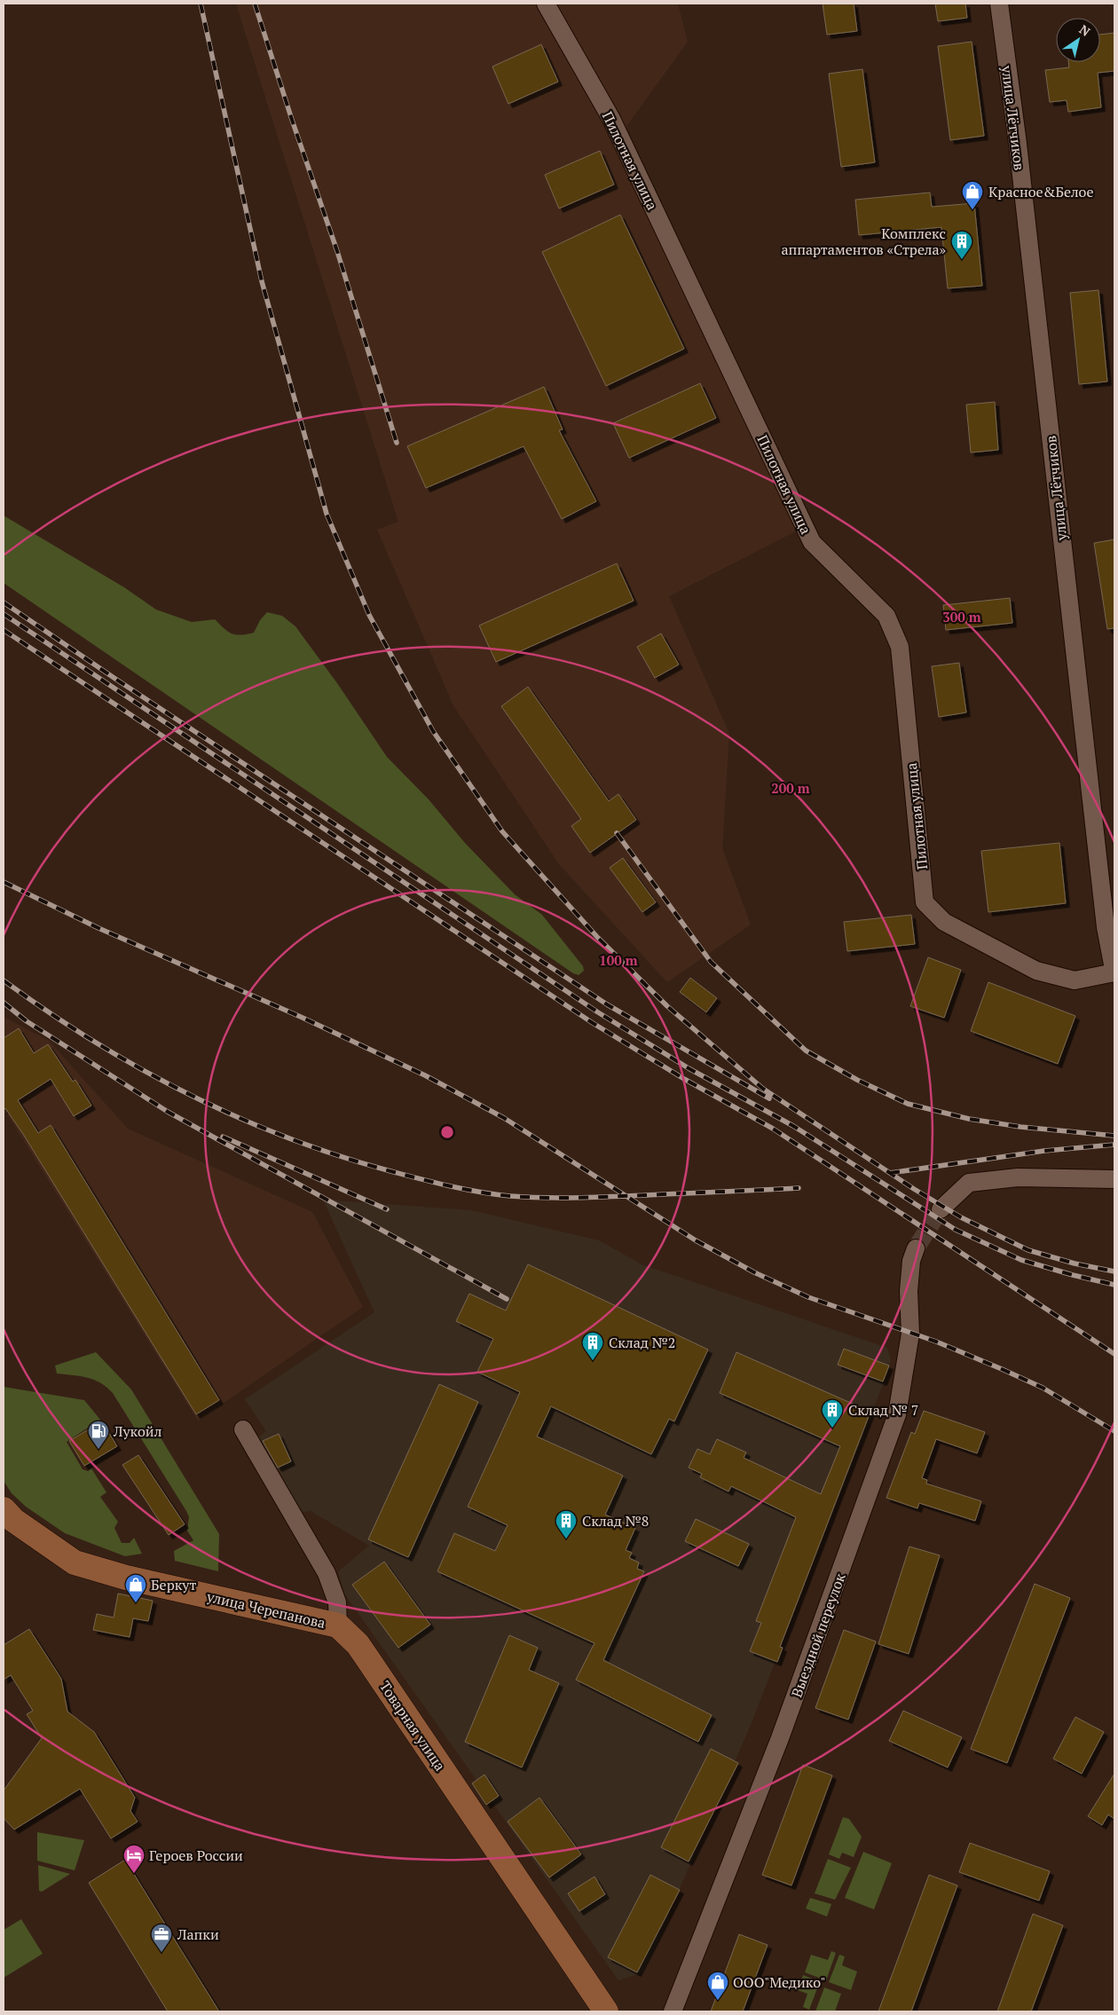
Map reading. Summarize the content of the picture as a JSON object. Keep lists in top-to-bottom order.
{
  "streets": {
    "main road": ["улица Черепанова", "Товарная улица"],
    "street": ["улица Лётчиков", "Пилотная улица", "Выездной переулок"]
  },
  "crossings": [
    ["улица Лётчиков", "Пилотная улица"],
    ["улица Черепанова", "Товарная улица"]
  ],
  "places": {
    "shop": ["Красное&Белое", "Беркут", "ООО\"Медико\""],
    "building": [
      "Комплекс аппартаментов «Стрела»",
      "Склад №2",
      "Склад № 7",
      "Склад №8"
    ],
    "fuel station": ["Лукойл"],
    "hotel": ["Героев России"],
    "office": ["Лапки"]
  },
  "north": "top right",
  "rings": ["300 m", "200 m", "100 m"]
}
